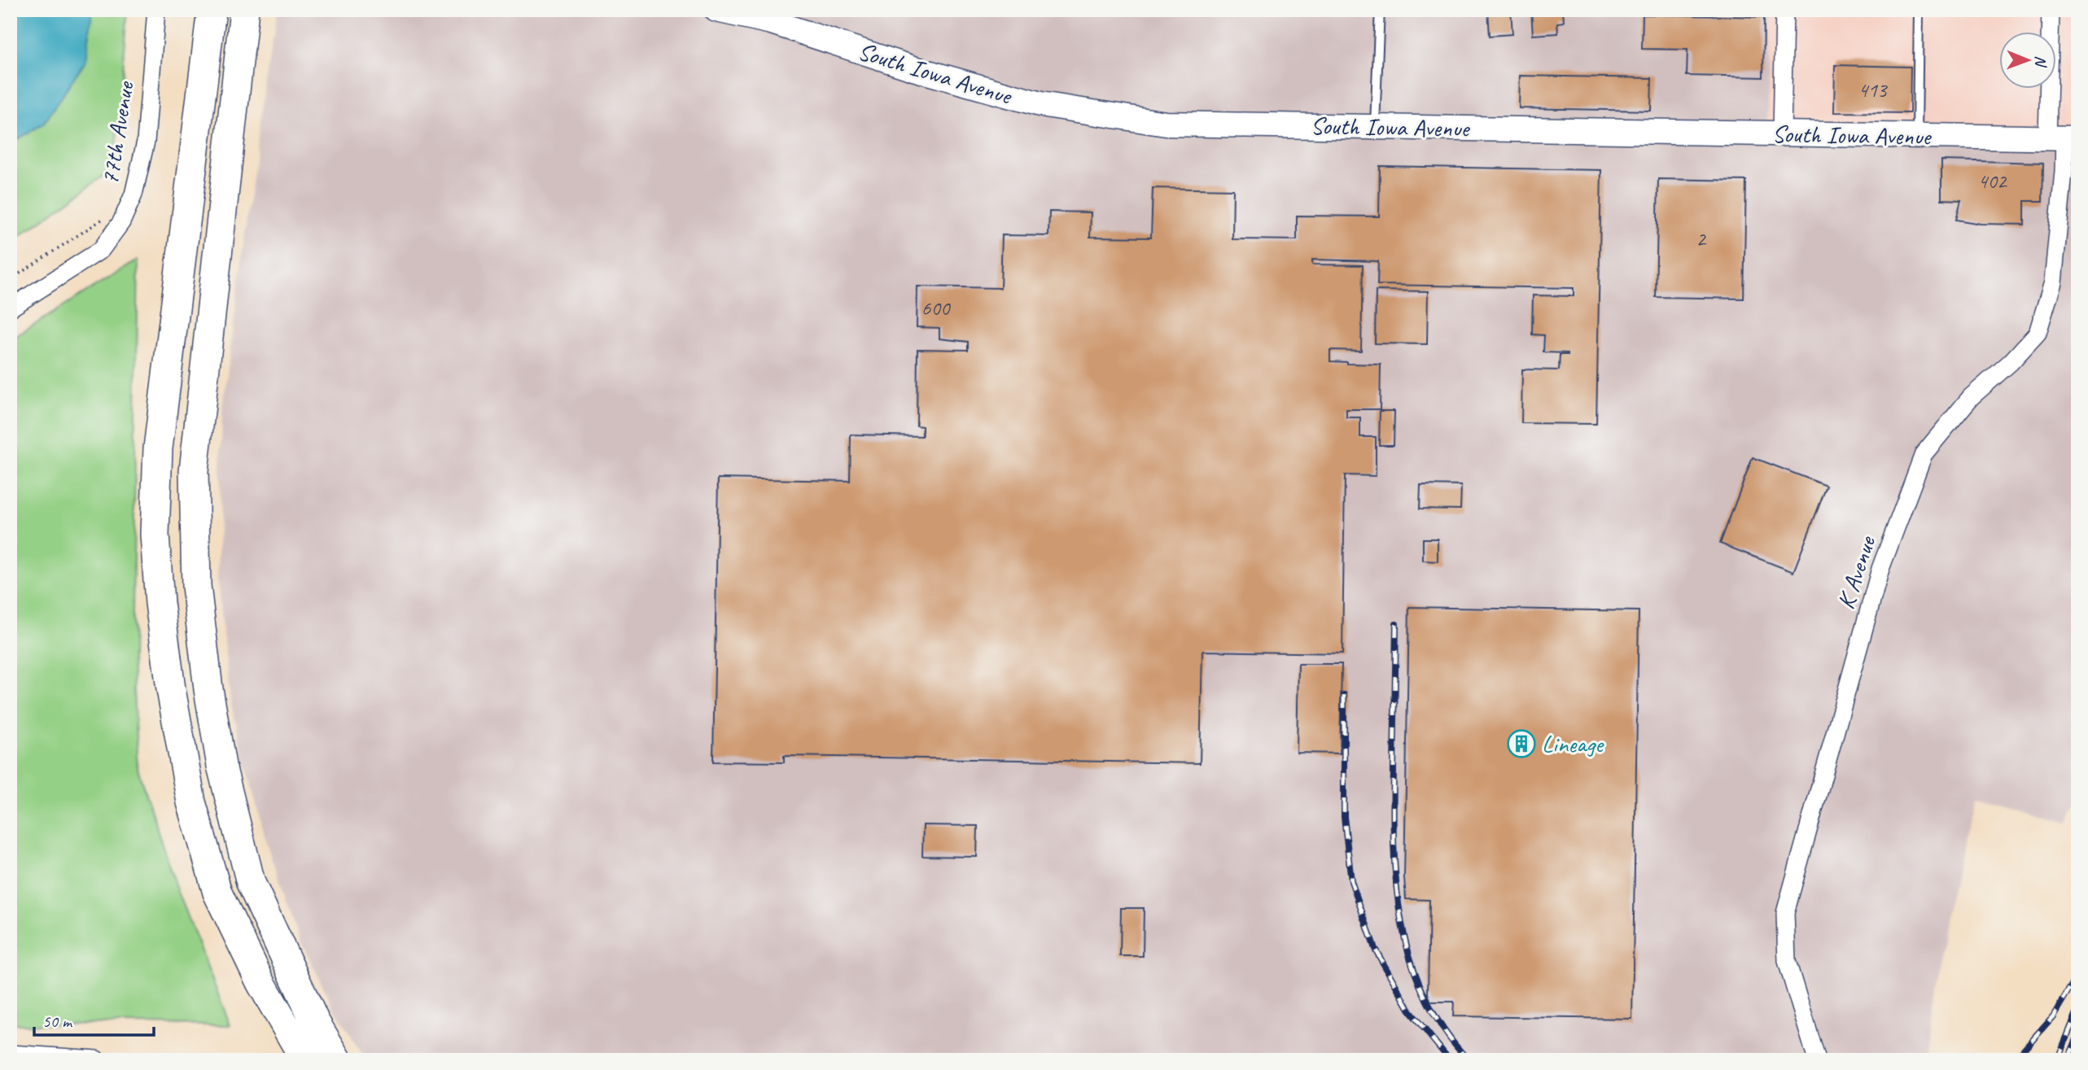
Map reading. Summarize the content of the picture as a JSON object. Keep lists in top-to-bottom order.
{
  "streets": {
    "main road": ["South Iowa Avenue"],
    "street": ["77th Avenue", "K Avenue"]
  },
  "crossings": [
    ["South Iowa Avenue", "K Avenue"]
  ],
  "places": {
    "building": ["Lineage"]
  },
  "house_numbers": [
    "413",
    "402",
    "2",
    "600"
  ],
  "scale_bar": "50 m",
  "north": "right"
}
